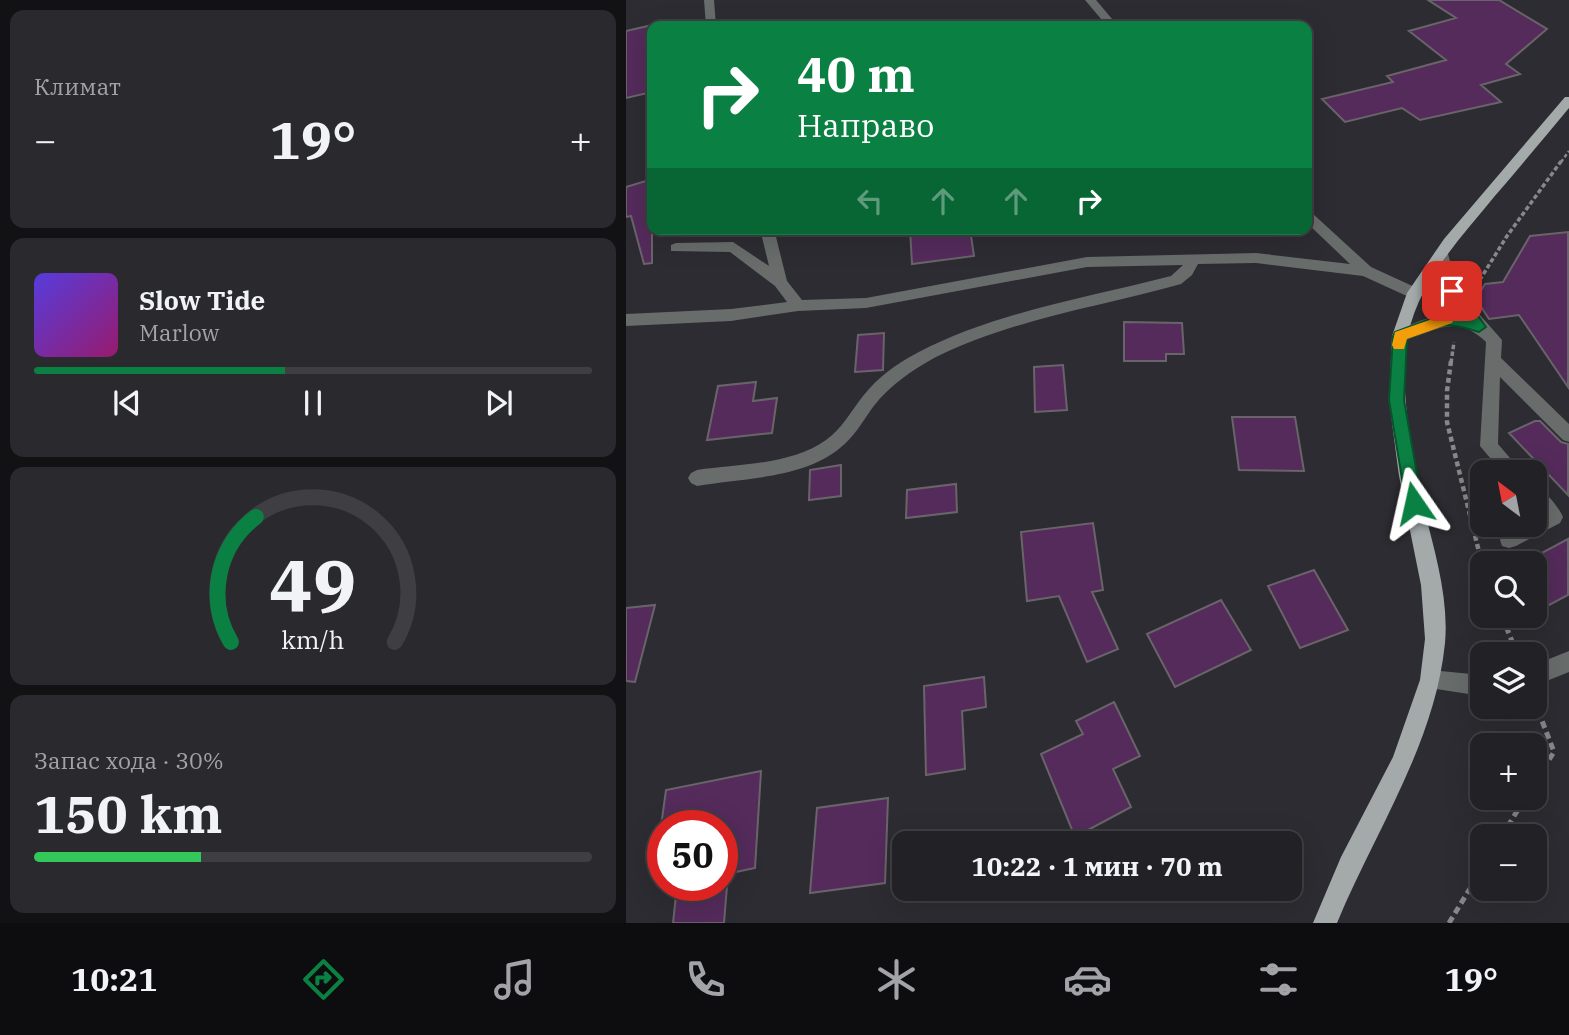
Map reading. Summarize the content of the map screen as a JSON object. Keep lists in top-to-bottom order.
{
  "north": "top left",
  "page": {
    "tile": [
      "Климат",
      ["Запас хода · 30%", "150 km"]
    ],
    "turn": ["40 m", "Направо"],
    "heat": ["−", "19°", "+"],
    "song": ["Slow Tide", "Marlow"],
    "map_buttons": ["+", "−"],
    "limit": "50",
    "trip": "10:22 · 1 мин · 70 m",
    "tabs": ["10:21", "19°"],
    "gauge": ["49", "km/h"]
  }
}
